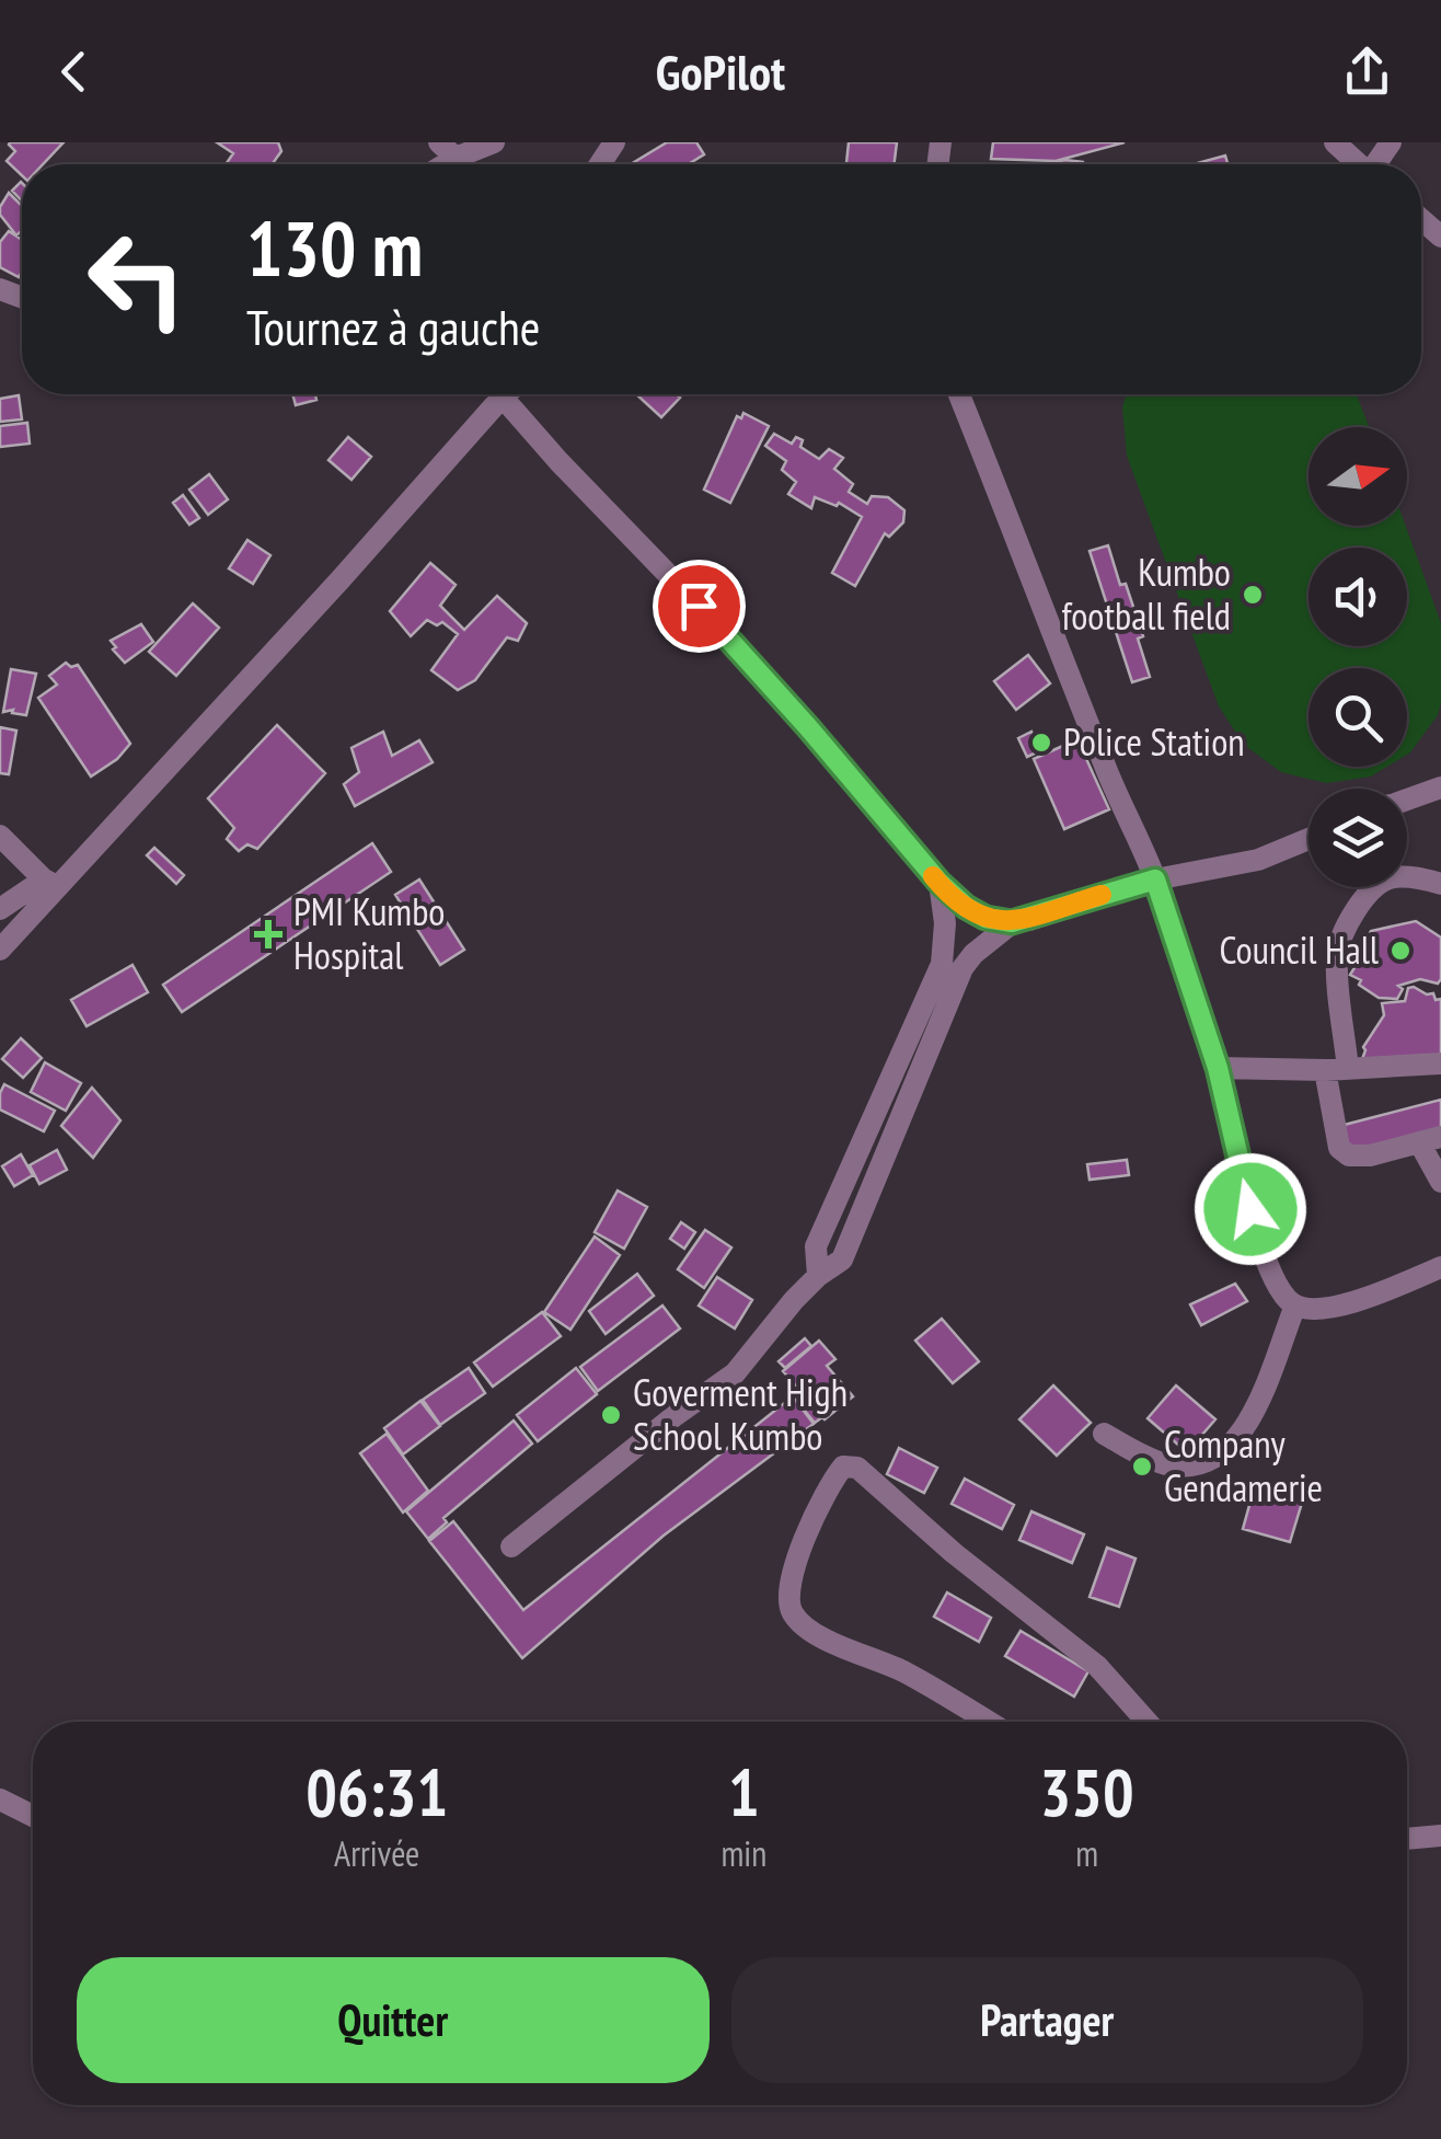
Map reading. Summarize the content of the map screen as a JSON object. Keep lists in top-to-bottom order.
{
  "places": {
    "other": [
      "Kumbo football field",
      "Police Station",
      "Council Hall",
      "Goverment High School Kumbo",
      "Company Gendamerie"
    ],
    "health": ["PMI Kumbo Hospital"]
  },
  "north": "right",
  "page": {
    "header": "GoPilot",
    "turn": ["130 m", "Tournez à gauche"],
    "eta": [
      "06:31",
      "Arrivée",
      "1",
      "min",
      "350",
      "m"
    ],
    "buttons": ["Quitter", "Partager"]
  }
}
